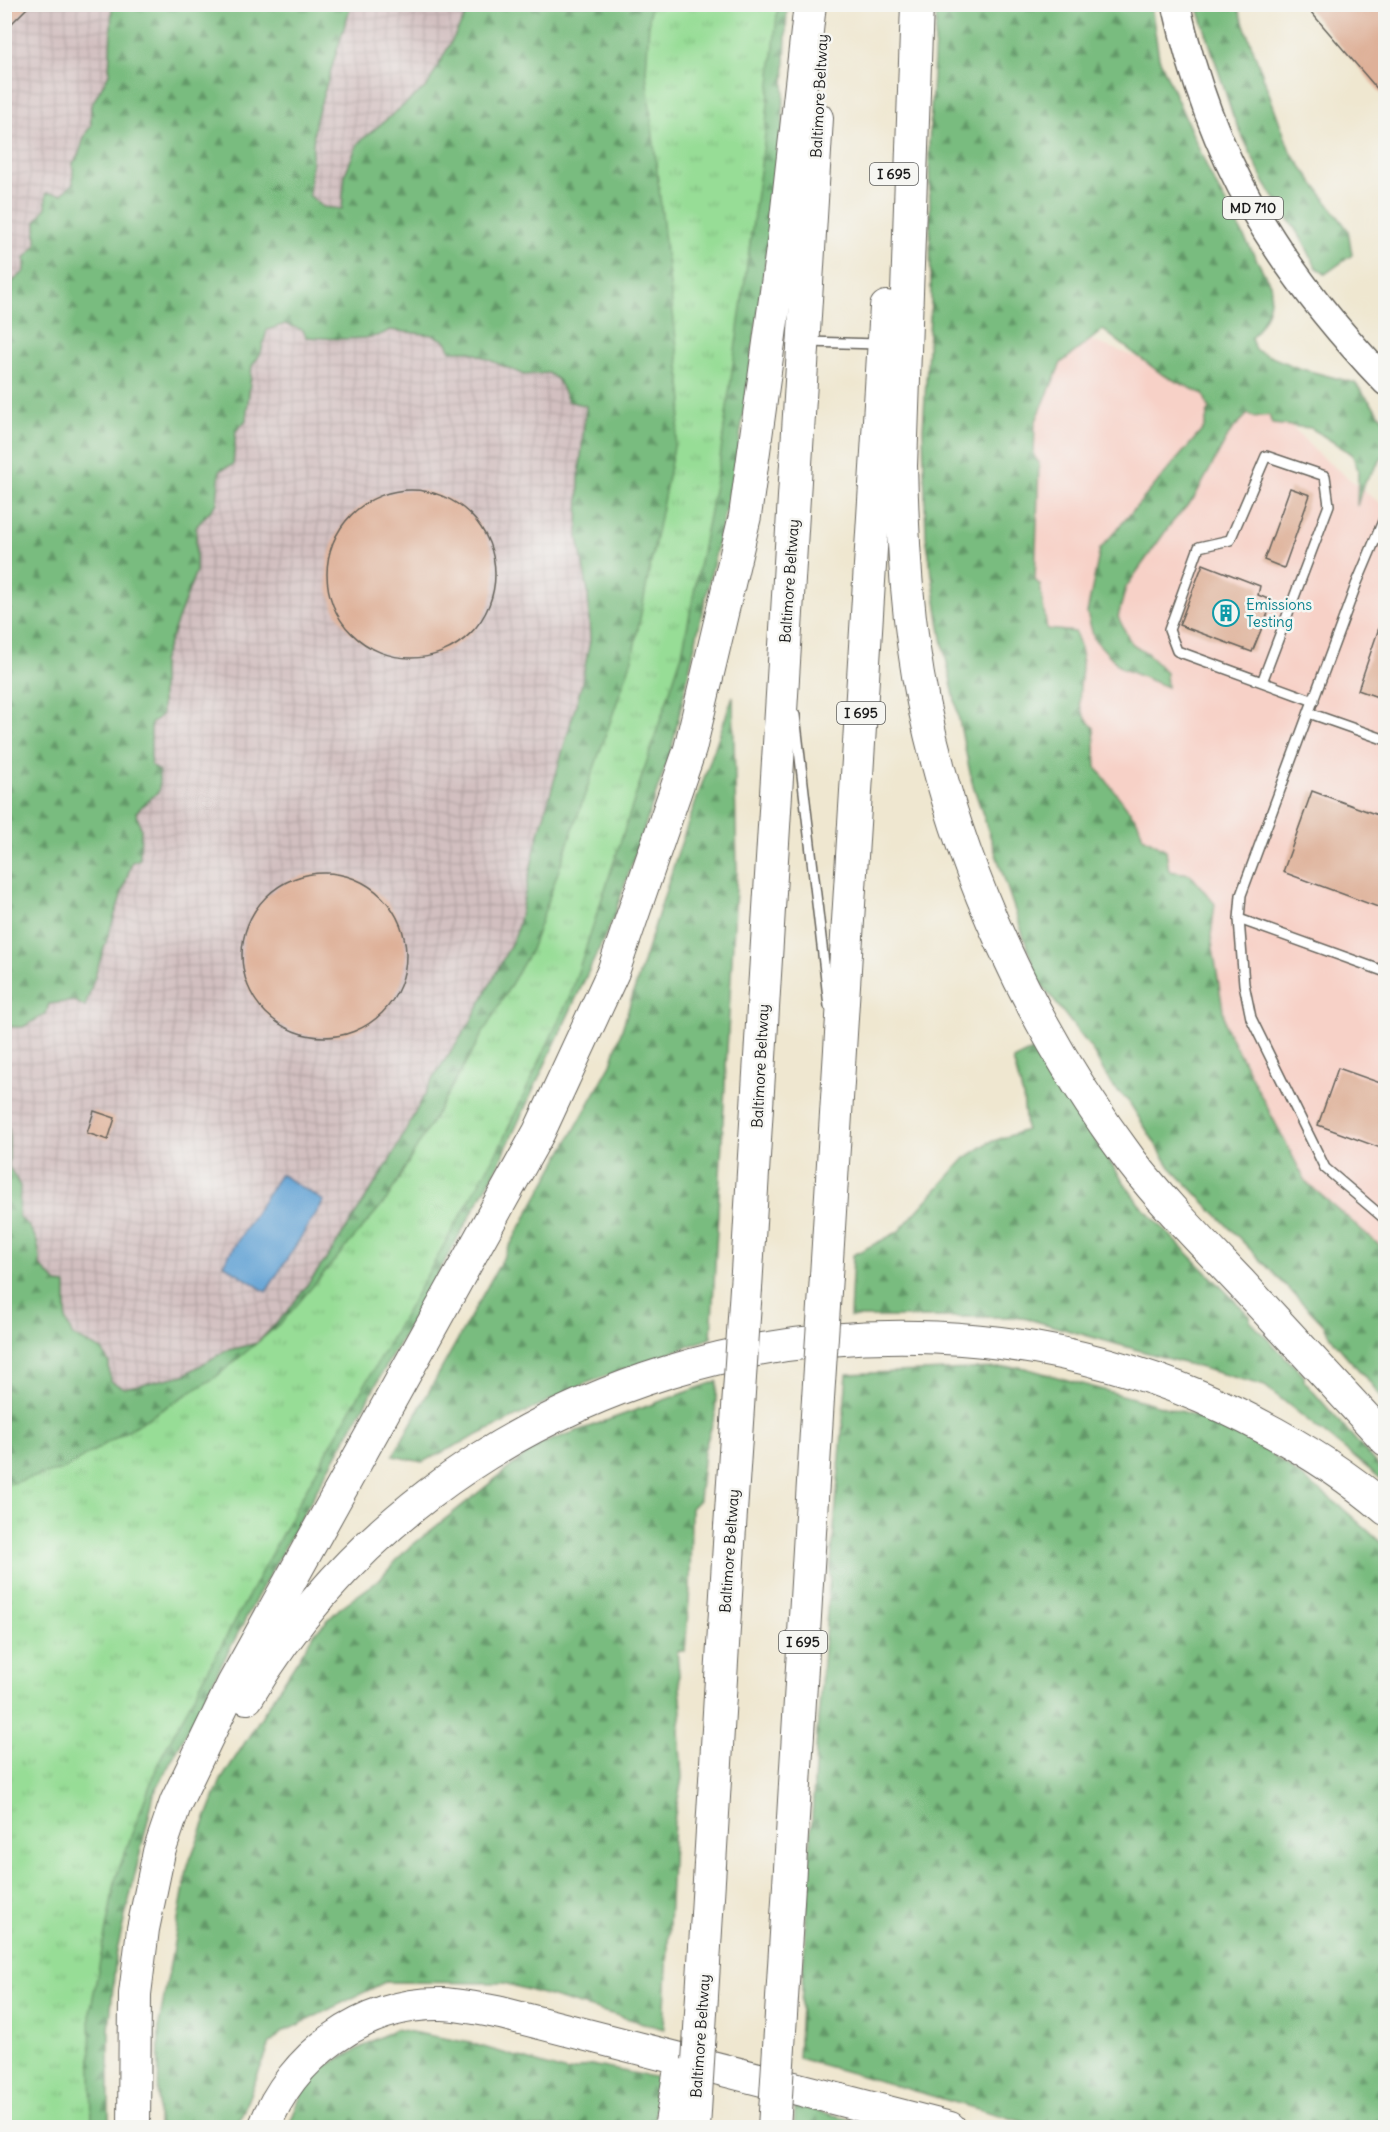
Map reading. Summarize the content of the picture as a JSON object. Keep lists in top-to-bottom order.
{
  "streets": {
    "highway": ["Baltimore Beltway", "I 695"],
    "main road": ["MD 710"]
  },
  "places": {
    "building": ["Emissions Testing"]
  }
}
